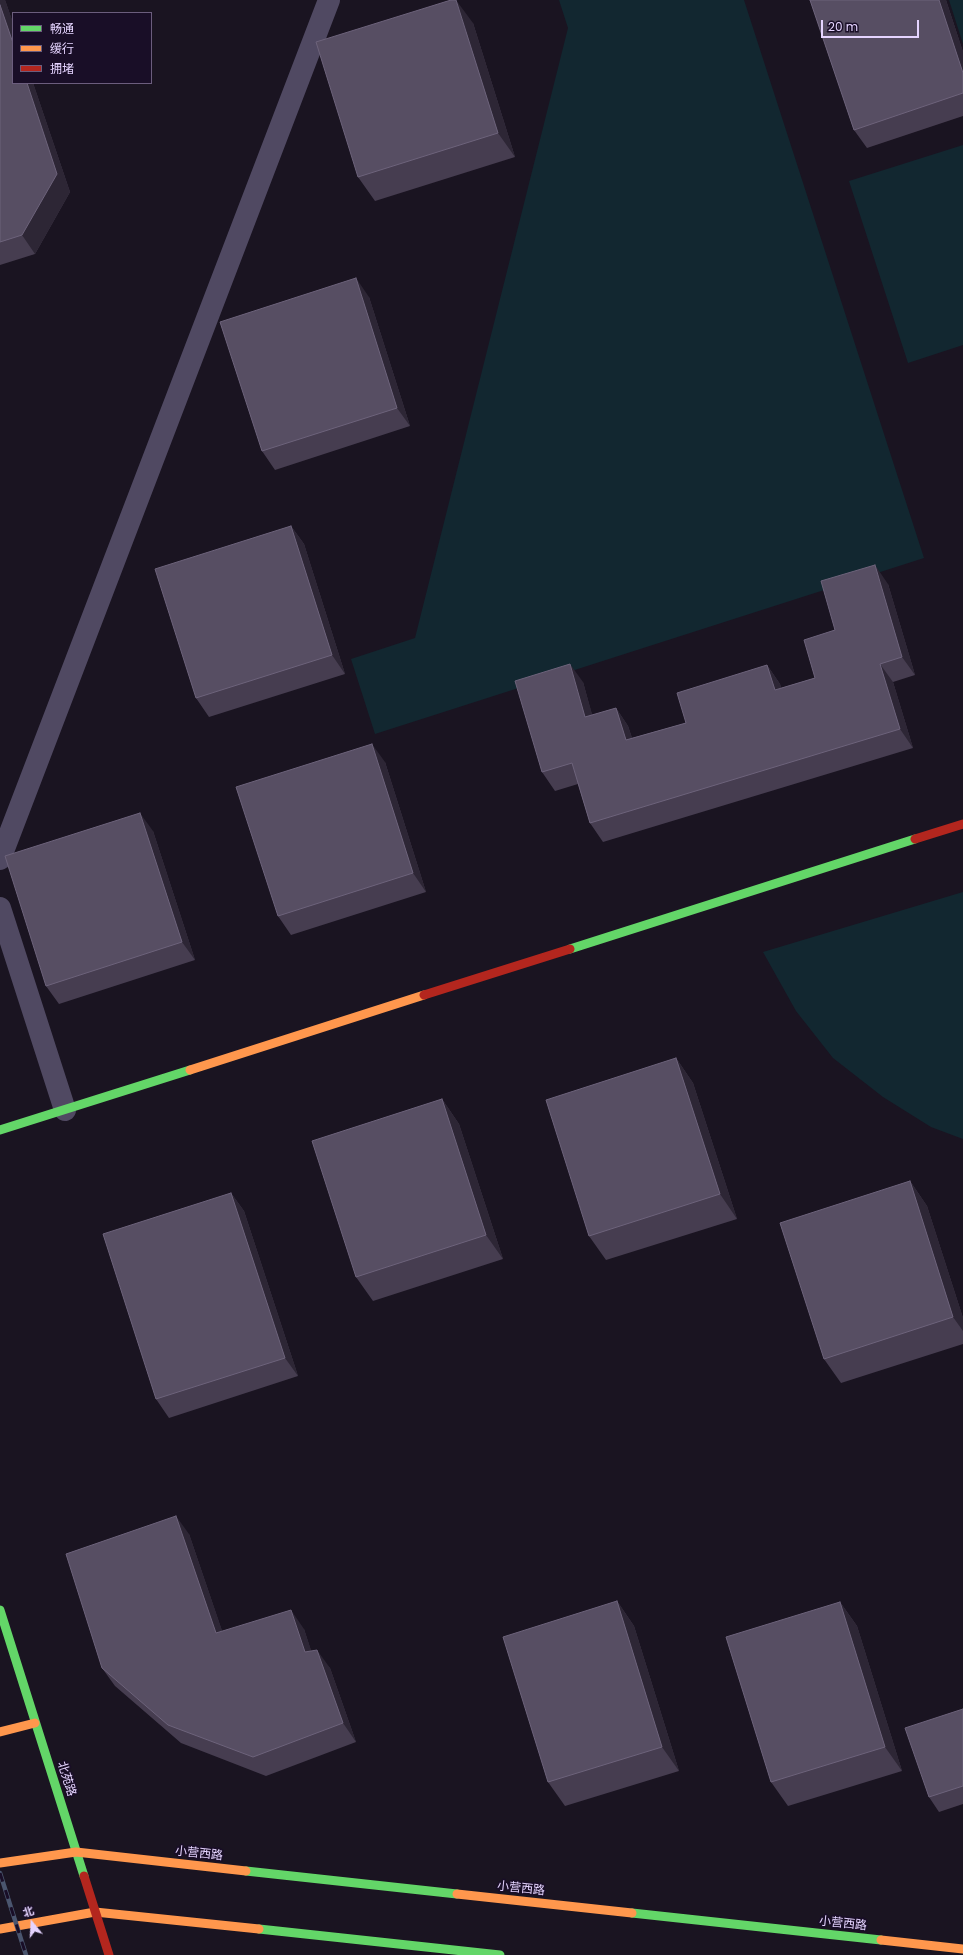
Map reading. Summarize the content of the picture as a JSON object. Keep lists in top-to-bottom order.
{
  "streets": {
    "main road": ["北苑路", "小营西路"]
  },
  "crossings": [
    ["北苑路", "小营西路"]
  ],
  "legend": ["畅通", "缓行", "拥堵"],
  "scale_bar": "20 m",
  "north": "top"
}
